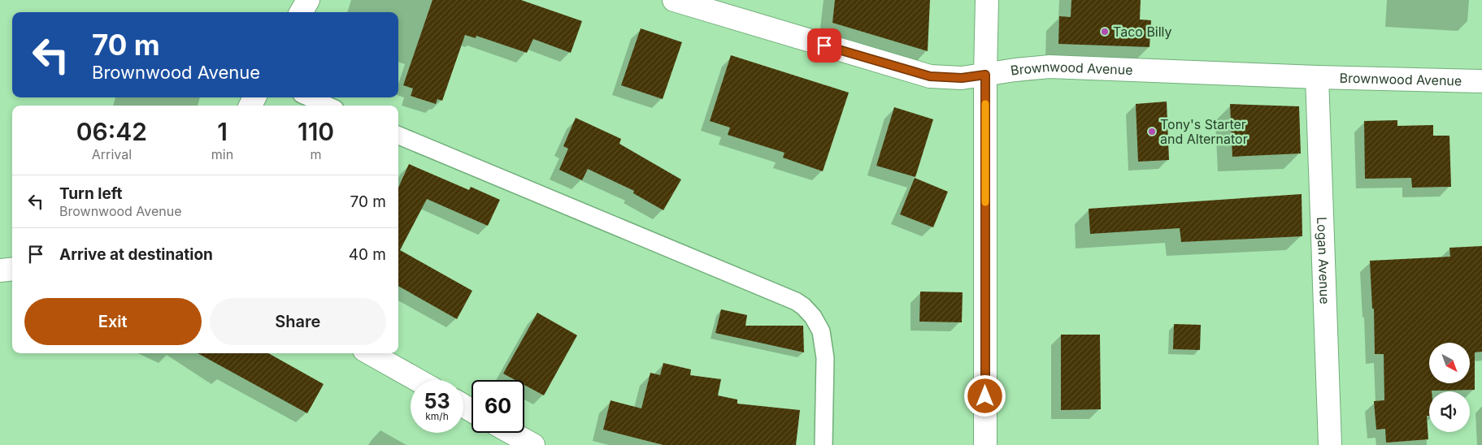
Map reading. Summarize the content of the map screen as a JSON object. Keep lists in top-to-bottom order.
{
  "streets": {
    "street": ["Brownwood Avenue", "Logan Avenue"]
  },
  "crossings": [
    ["Brownwood Avenue", "Logan Avenue"]
  ],
  "places": ["Taco Billy", "Tony's Starter and Alternator"],
  "north": "bottom right",
  "page": {
    "turn": ["70 m", "Brownwood Avenue"],
    "eta": [
      "06:42",
      "Arrival",
      "1",
      "min",
      "110",
      "m"
    ],
    "list": [
      {
        "name": "Turn left",
        "note": "Brownwood Avenue",
        "value": "70 m"
      },
      {
        "name": "Arrive at destination",
        "value": "40 m"
      }
    ],
    "buttons": ["Exit", "Share"],
    "speed": "53 km/h",
    "limit": "60"
  }
}
